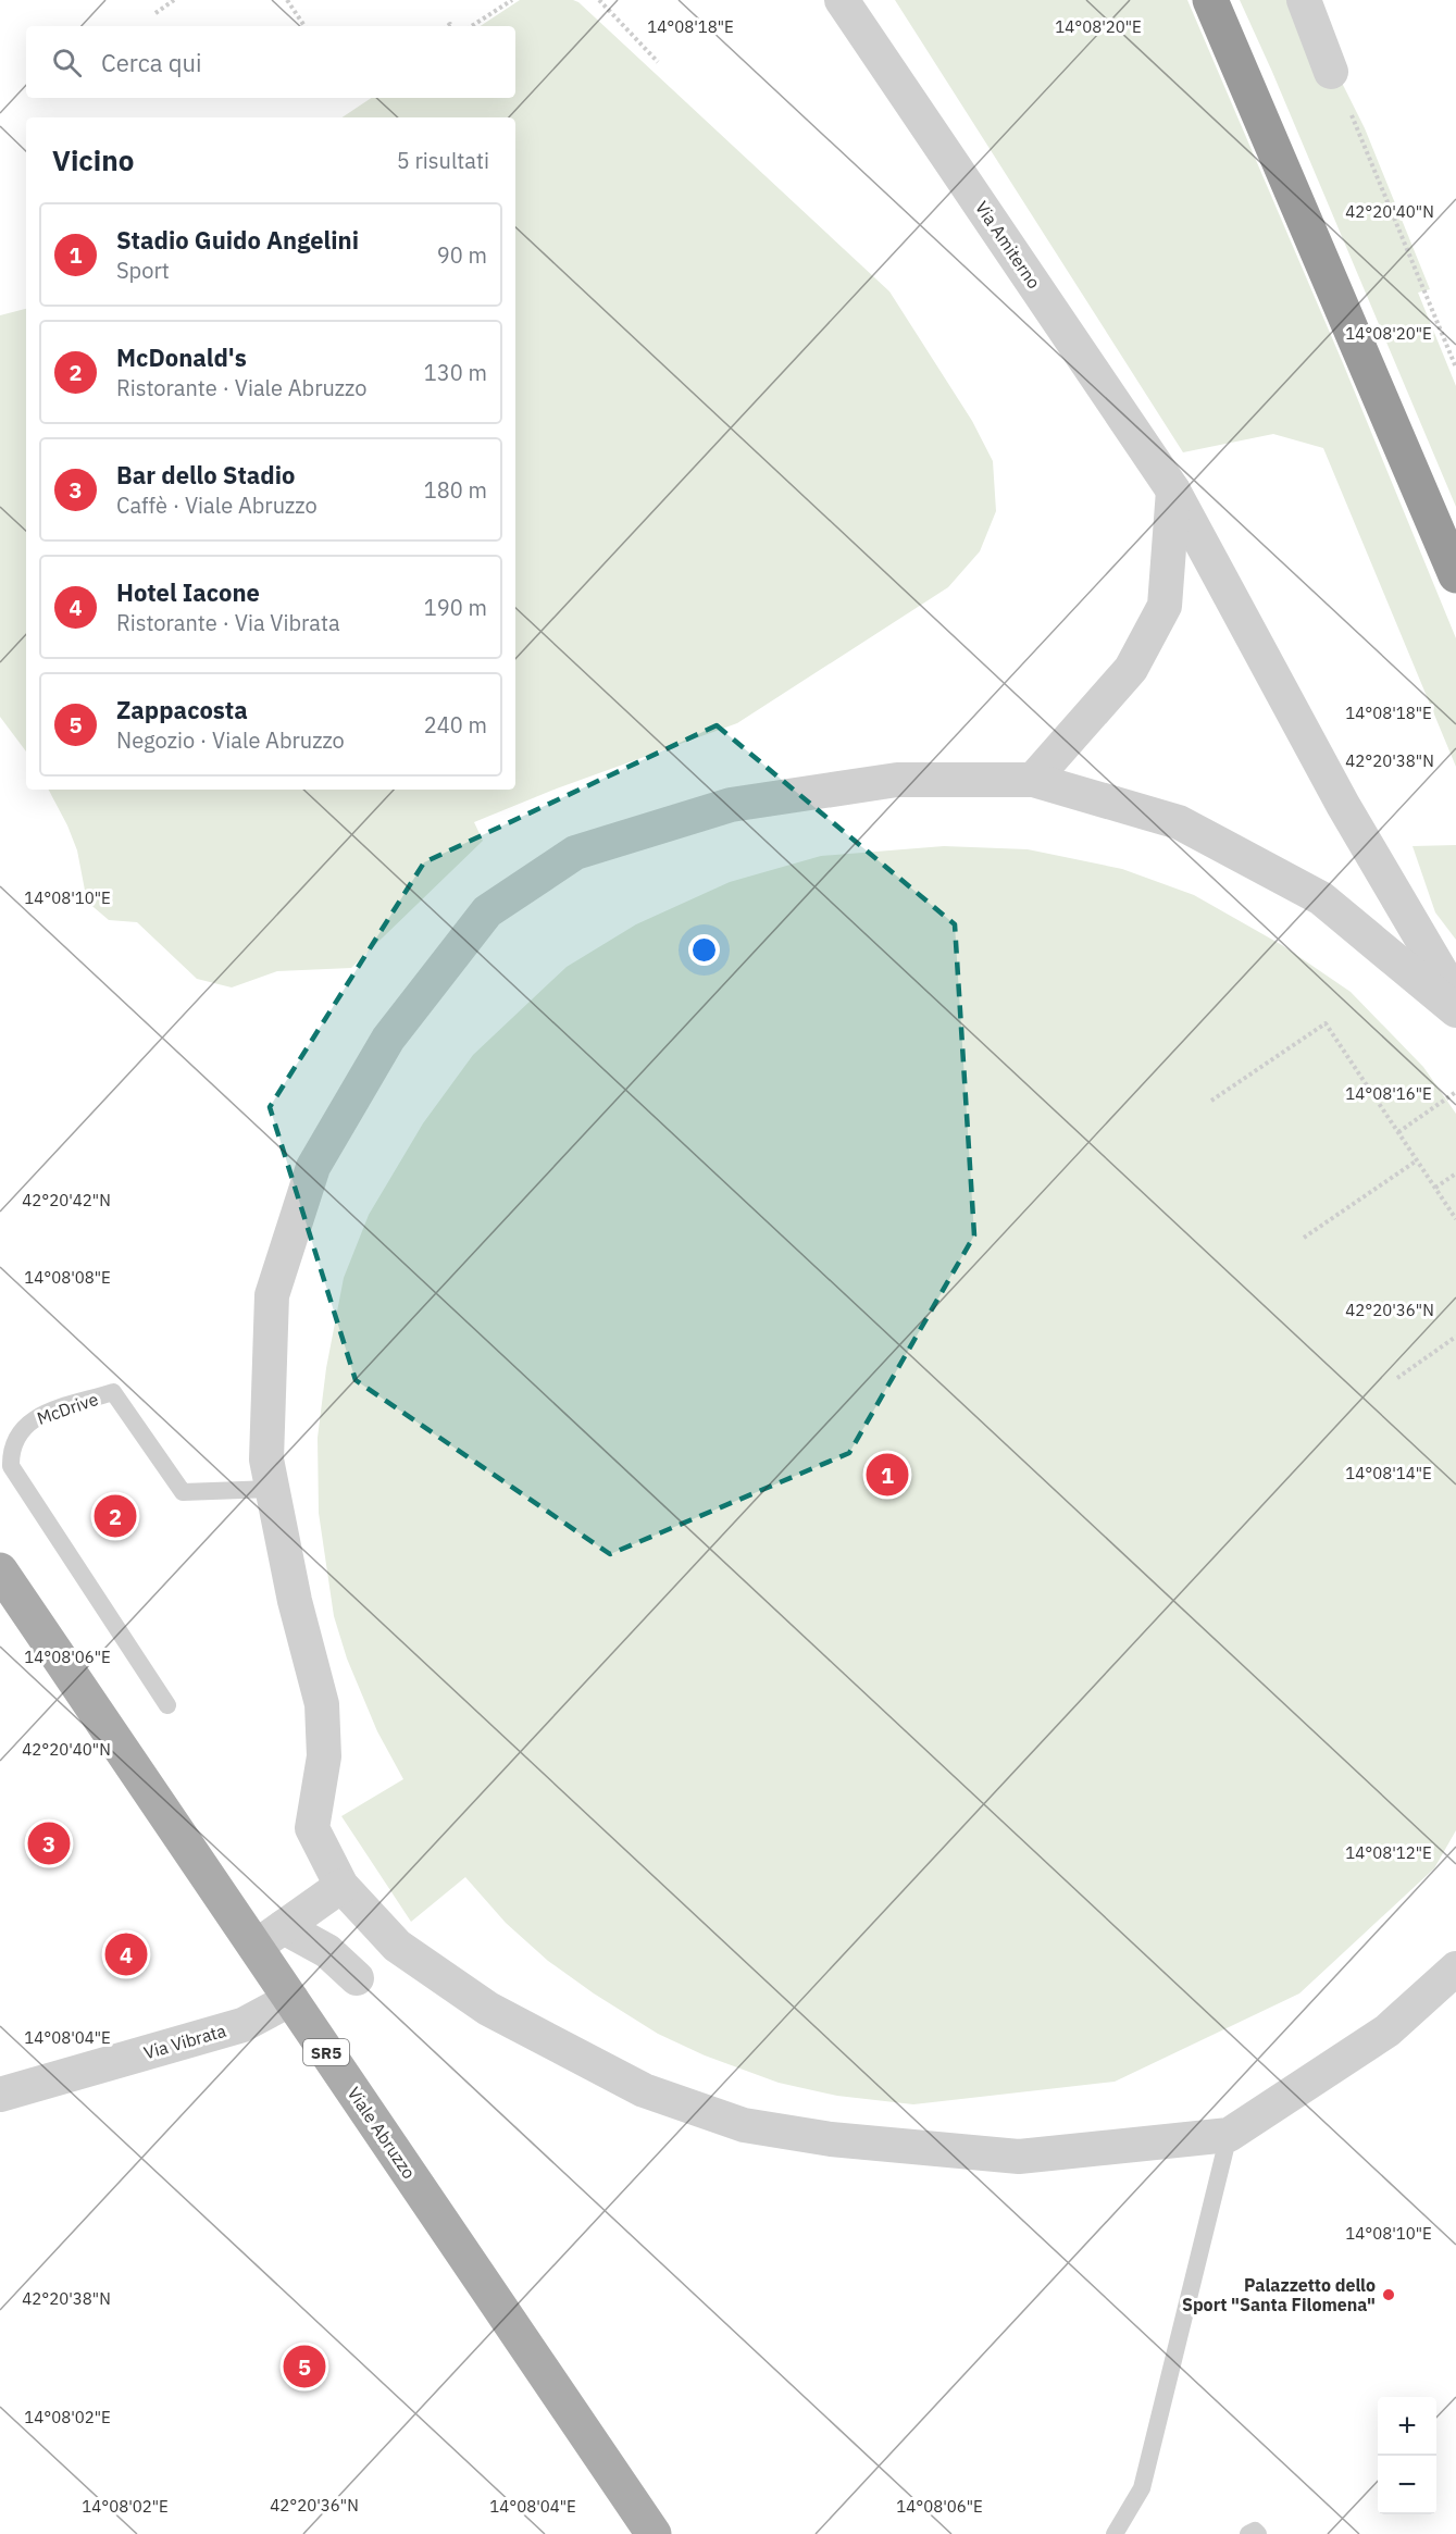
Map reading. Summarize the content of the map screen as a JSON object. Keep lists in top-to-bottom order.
{
  "streets": {
    "main road": ["SR5", "Viale Abruzzo"],
    "street": ["Via Amiterno", "Via Vibrata"],
    "lane": ["McDrive"]
  },
  "crossings": [
    ["Via Vibrata", "Viale Abruzzo"]
  ],
  "places": ["Palazzetto dello Sport \"Santa Filomena\""],
  "page": {
    "search": "Cerca qui",
    "heading": ["Vicino", "5 risultati"],
    "list": [
      {
        "mark": "1",
        "name": "Stadio Guido Angelini",
        "note": "Sport",
        "value": "90 m"
      },
      {
        "mark": "2",
        "name": "McDonald's",
        "note": "Ristorante · Viale Abruzzo",
        "value": "130 m"
      },
      {
        "mark": "3",
        "name": "Bar dello Stadio",
        "note": "Caffè · Viale Abruzzo",
        "value": "180 m"
      },
      {
        "mark": "4",
        "name": "Hotel Iacone",
        "note": "Ristorante · Via Vibrata",
        "value": "190 m"
      },
      {
        "mark": "5",
        "name": "Zappacosta",
        "note": "Negozio · Viale Abruzzo",
        "value": "240 m"
      }
    ],
    "pins": [
      "1",
      "2",
      "3",
      "4",
      "5"
    ],
    "map_buttons": ["+", "−"]
  },
  "coordinates": [
    "14°08'18\"E",
    "14°08'20\"E",
    "42°20'40\"N",
    "42°20'38\"N",
    "14°08'10\"E",
    "14°08'16\"E",
    "42°20'42\"N",
    "14°08'08\"E",
    "42°20'36\"N",
    "14°08'14\"E",
    "14°08'06\"E",
    "14°08'12\"E",
    "14°08'04\"E",
    "14°08'02\"E"
  ]
}
